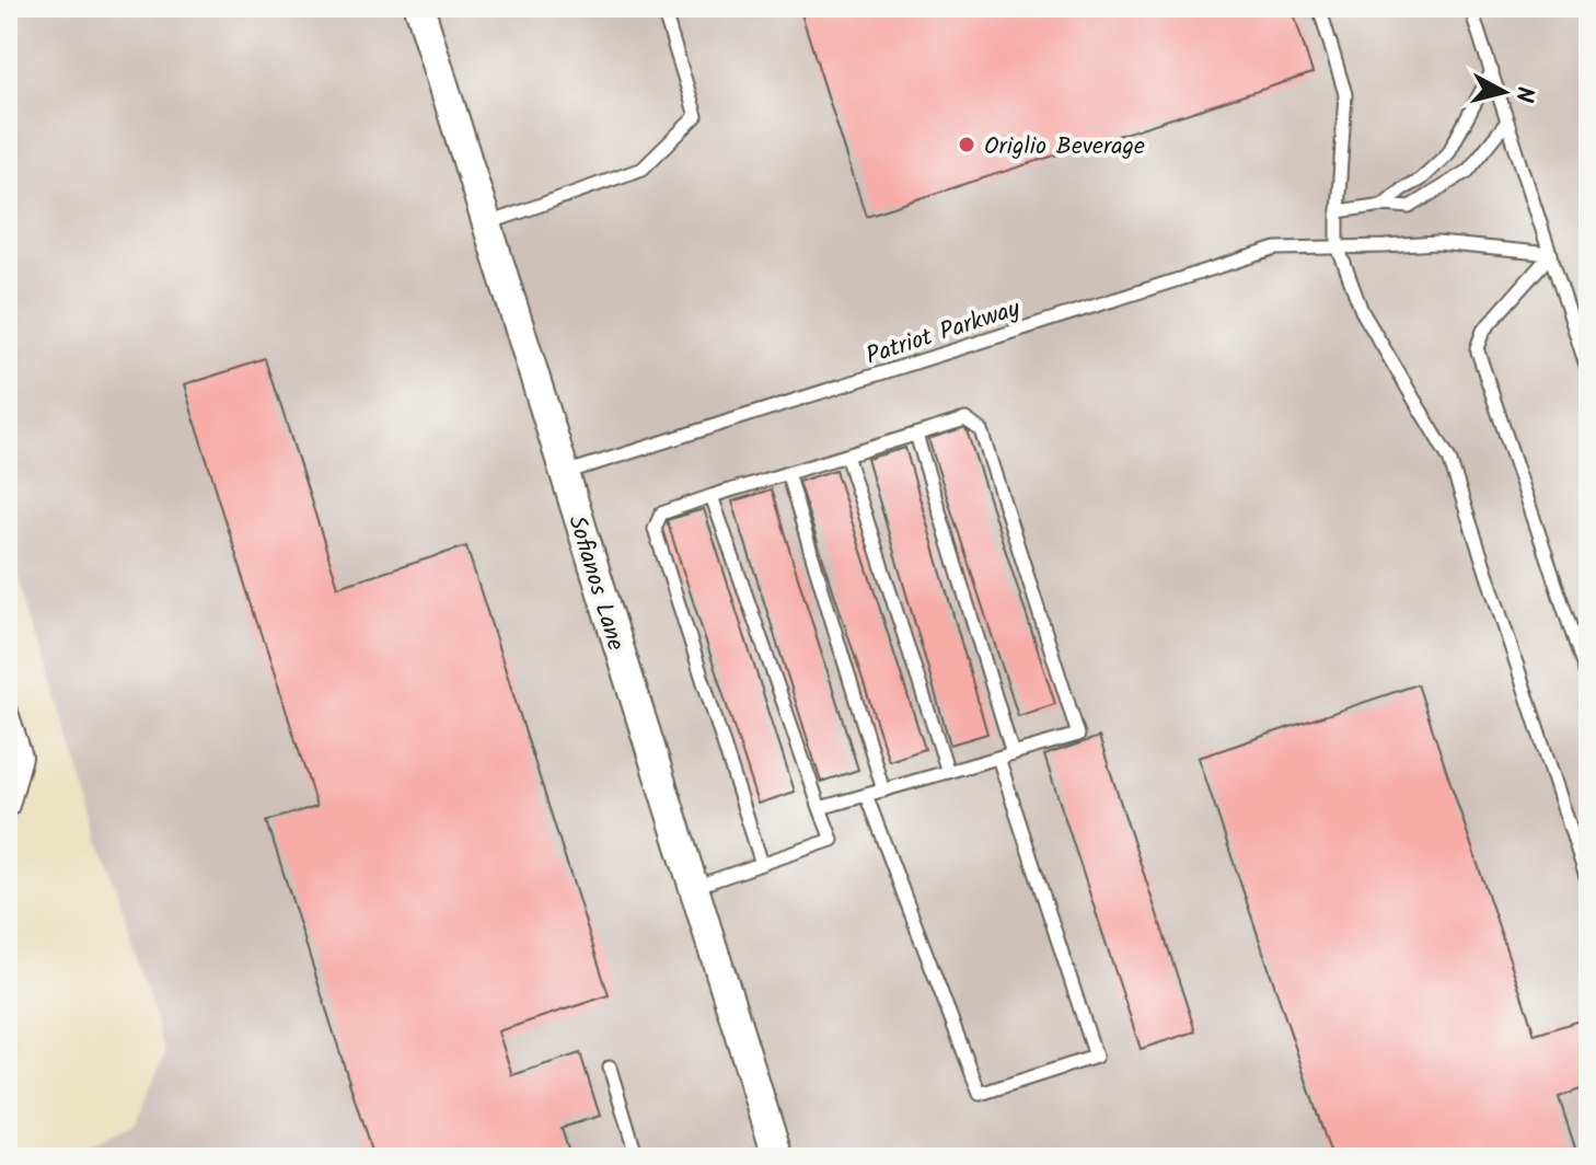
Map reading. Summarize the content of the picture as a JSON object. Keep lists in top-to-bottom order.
{
  "streets": {
    "street": ["Sofianos Lane"],
    "lane": ["Patriot Parkway"]
  },
  "crossings": [
    ["Patriot Parkway", "Sofianos Lane"]
  ],
  "places": ["Origlio Beverage"],
  "north": "right"
}
